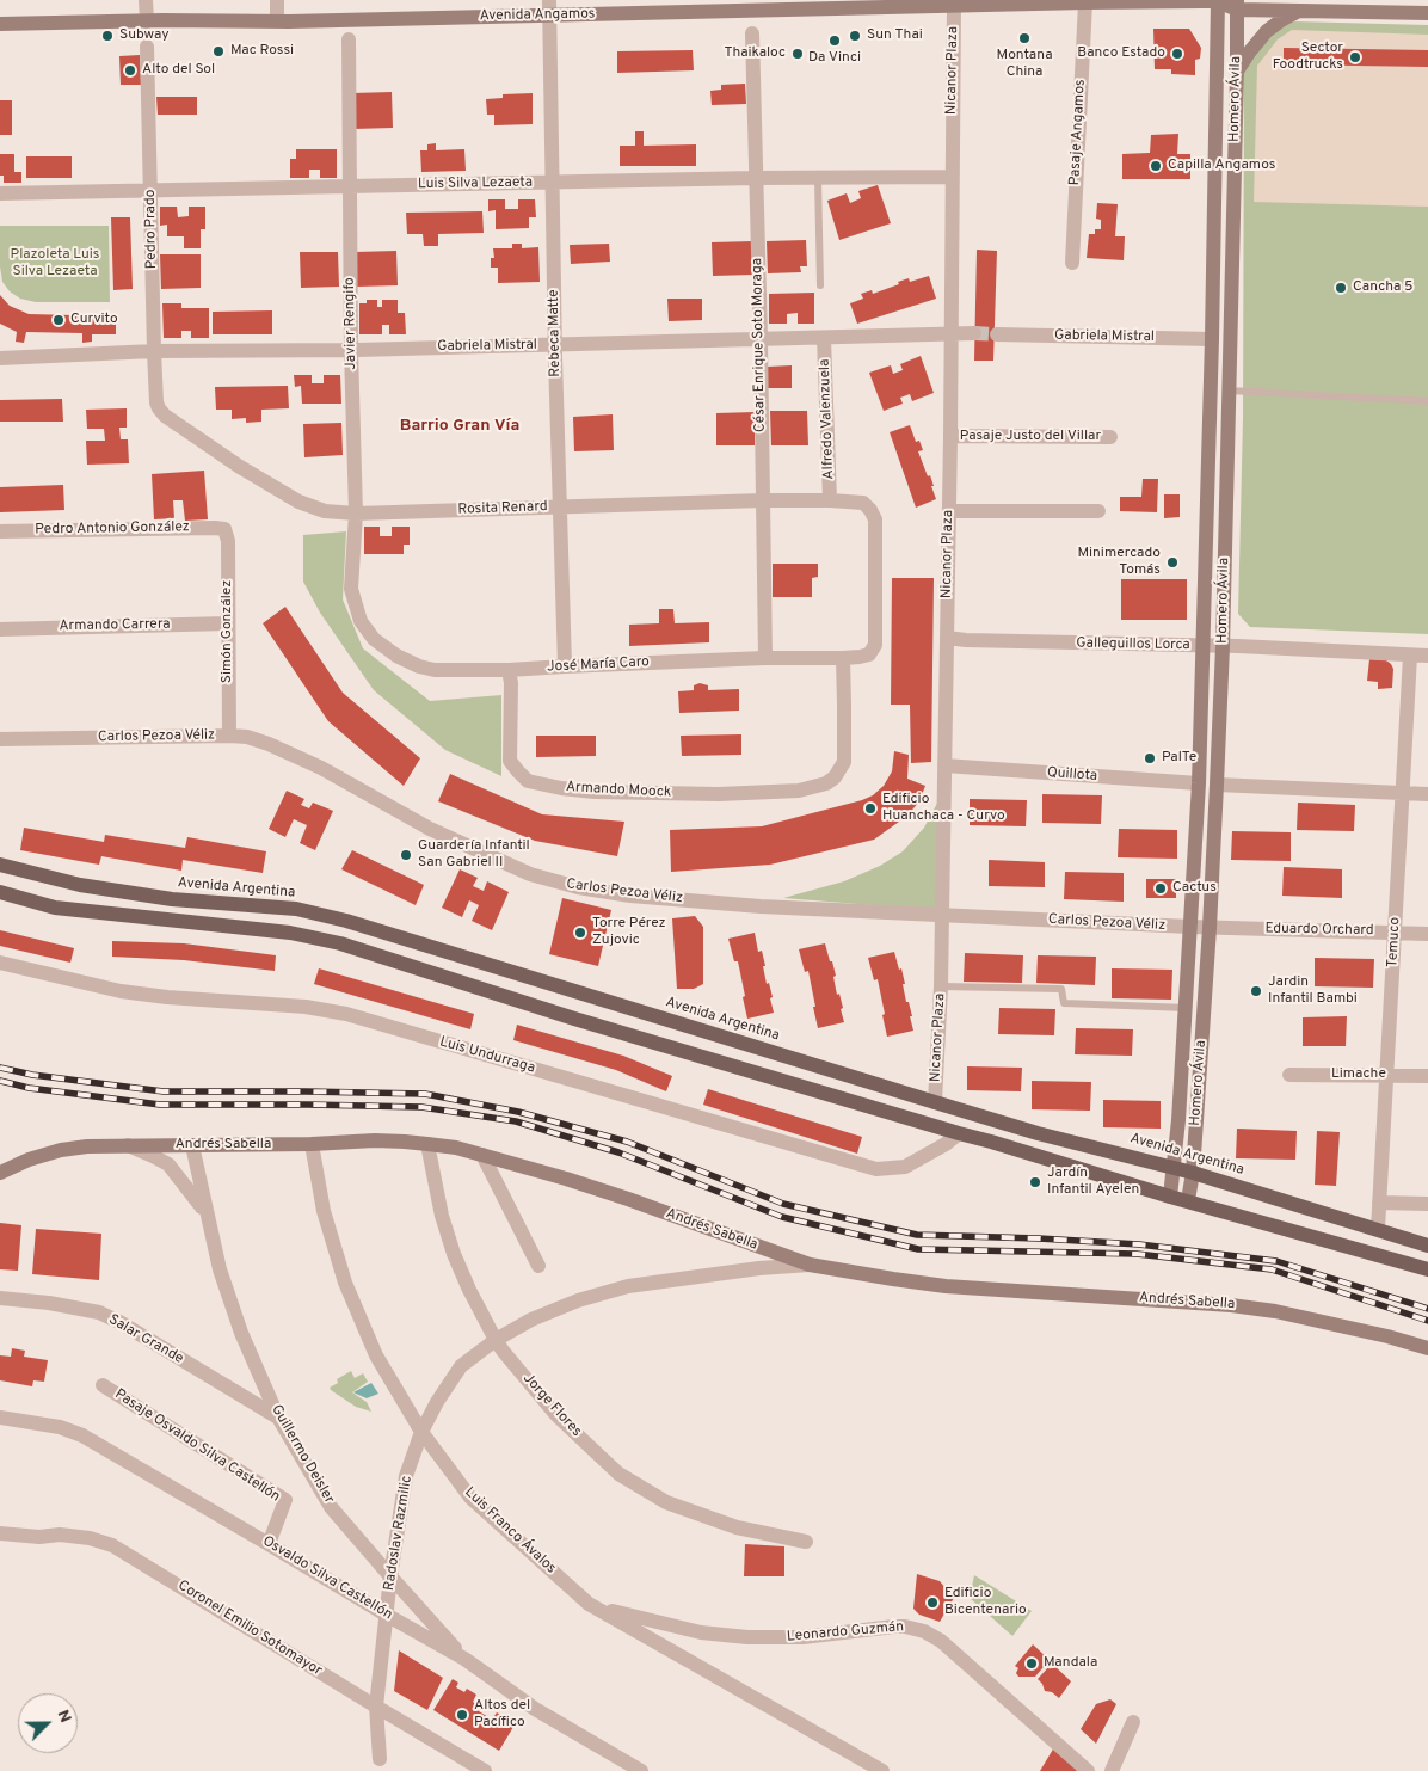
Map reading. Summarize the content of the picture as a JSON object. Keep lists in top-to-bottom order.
{
  "streets": {
    "main road": [
      "Avenida Angamos",
      "Homero Ávila",
      "Avenida Argentina",
      "Andrés Sabella"
    ],
    "street": [
      "Nicanor Plaza",
      "Pasaje Angamos",
      "Luis Silva Lezaeta",
      "Pedro Prado",
      "Javier Rengifo",
      "Rebeca Matte",
      "Gabriela Mistral",
      "César Enrique Soto Moraga",
      "Alfredo Valenzuela",
      "Pasaje Justo del Villar",
      "Rosita Renard",
      "Pedro Antonio González",
      "Armando Carrera",
      "Simón González",
      "Galleguillos Lorca",
      "José María Caro",
      "Carlos Pezoa Véliz",
      "Quillota",
      "Armando Moock",
      "Eduardo Orchard",
      "Temuco",
      "Luis Undurraga",
      "Limache",
      "Salar Grande",
      "Jorge Flores",
      "Pasaje Osvaldo Silva Castellón",
      "Guillermo Deisler",
      "Luis Franco Ávalos",
      "Radoslav Razmilic",
      "Osvaldo Silva Castellón",
      "Coronel Emilio Sotomayor",
      "Leonardo Guzmán"
    ]
  },
  "crossings": [
    ["Avenida Angamos", "Nicanor Plaza"],
    ["Avenida Angamos", "Homero Ávila"],
    ["Avenida Angamos", "Pasaje Angamos"],
    ["Avenida Angamos", "Rebeca Matte"],
    ["Nicanor Plaza", "Luis Silva Lezaeta"],
    ["Nicanor Plaza", "Gabriela Mistral"],
    ["Nicanor Plaza", "Pasaje Justo del Villar"],
    ["Nicanor Plaza", "Galleguillos Lorca"],
    ["Nicanor Plaza", "Carlos Pezoa Véliz"],
    ["Nicanor Plaza", "Quillota"],
    ["Nicanor Plaza", "Avenida Argentina"],
    ["Homero Ávila", "Gabriela Mistral"],
    ["Homero Ávila", "Galleguillos Lorca"],
    ["Homero Ávila", "Carlos Pezoa Véliz"],
    ["Homero Ávila", "Quillota"],
    ["Homero Ávila", "Avenida Argentina"],
    ["Homero Ávila", "Eduardo Orchard"],
    ["Luis Silva Lezaeta", "Pedro Prado"],
    ["Luis Silva Lezaeta", "Javier Rengifo"],
    ["Luis Silva Lezaeta", "Rebeca Matte"],
    ["Luis Silva Lezaeta", "César Enrique Soto Moraga"],
    ["Pedro Prado", "Gabriela Mistral"],
    ["Pedro Prado", "Rosita Renard"],
    ["Javier Rengifo", "Gabriela Mistral"],
    ["Javier Rengifo", "Rosita Renard"],
    ["Javier Rengifo", "José María Caro"],
    ["Rebeca Matte", "Gabriela Mistral"],
    ["Rebeca Matte", "Rosita Renard"],
    ["Rebeca Matte", "José María Caro"],
    ["Gabriela Mistral", "César Enrique Soto Moraga"],
    ["Gabriela Mistral", "Alfredo Valenzuela"],
    ["César Enrique Soto Moraga", "Rosita Renard"],
    ["César Enrique Soto Moraga", "José María Caro"],
    ["Alfredo Valenzuela", "Rosita Renard"],
    ["Rosita Renard", "José María Caro"],
    ["Pedro Antonio González", "Simón González"],
    ["Armando Carrera", "Simón González"],
    ["Simón González", "Carlos Pezoa Véliz"],
    ["Galleguillos Lorca", "Temuco"],
    ["José María Caro", "Armando Moock"],
    ["Carlos Pezoa Véliz", "Eduardo Orchard"],
    ["Avenida Argentina", "Temuco"],
    ["Eduardo Orchard", "Temuco"],
    ["Temuco", "Limache"],
    ["Andrés Sabella", "Jorge Flores"],
    ["Andrés Sabella", "Guillermo Deisler"],
    ["Andrés Sabella", "Luis Franco Ávalos"],
    ["Andrés Sabella", "Radoslav Razmilic"],
    ["Salar Grande", "Guillermo Deisler"],
    ["Jorge Flores", "Radoslav Razmilic"],
    ["Pasaje Osvaldo Silva Castellón", "Osvaldo Silva Castellón"],
    ["Guillermo Deisler", "Radoslav Razmilic"],
    ["Guillermo Deisler", "Osvaldo Silva Castellón"],
    ["Luis Franco Ávalos", "Radoslav Razmilic"],
    ["Luis Franco Ávalos", "Leonardo Guzmán"],
    ["Radoslav Razmilic", "Osvaldo Silva Castellón"],
    ["Radoslav Razmilic", "Coronel Emilio Sotomayor"]
  ],
  "districts": ["Barrio Gran Vía"],
  "parks": ["Plazoleta Luis Silva Lezaeta"],
  "places": [
    "Subway",
    "Sun Thai",
    "Montana China",
    "Da Vinci",
    "Mac Rossi",
    "Thaikaloc",
    "Banco Estado",
    "Sector Foodtrucks",
    "Alto del Sol",
    "Capilla Angamos",
    "Cancha 5",
    "Curvito",
    "Minimercado Tomás",
    "PalTe",
    "Edificio Huanchaca - Curvo",
    "Guardería Infantil San Gabriel II",
    "Cactus",
    "Torre Pérez Zujovic",
    "Jardin Infantil Bambi",
    "Jardín Infantil Ayelen",
    "Edificio Bicentenario",
    "Mandala",
    "Altos del Pacífico"
  ],
  "north": "top right"
}
